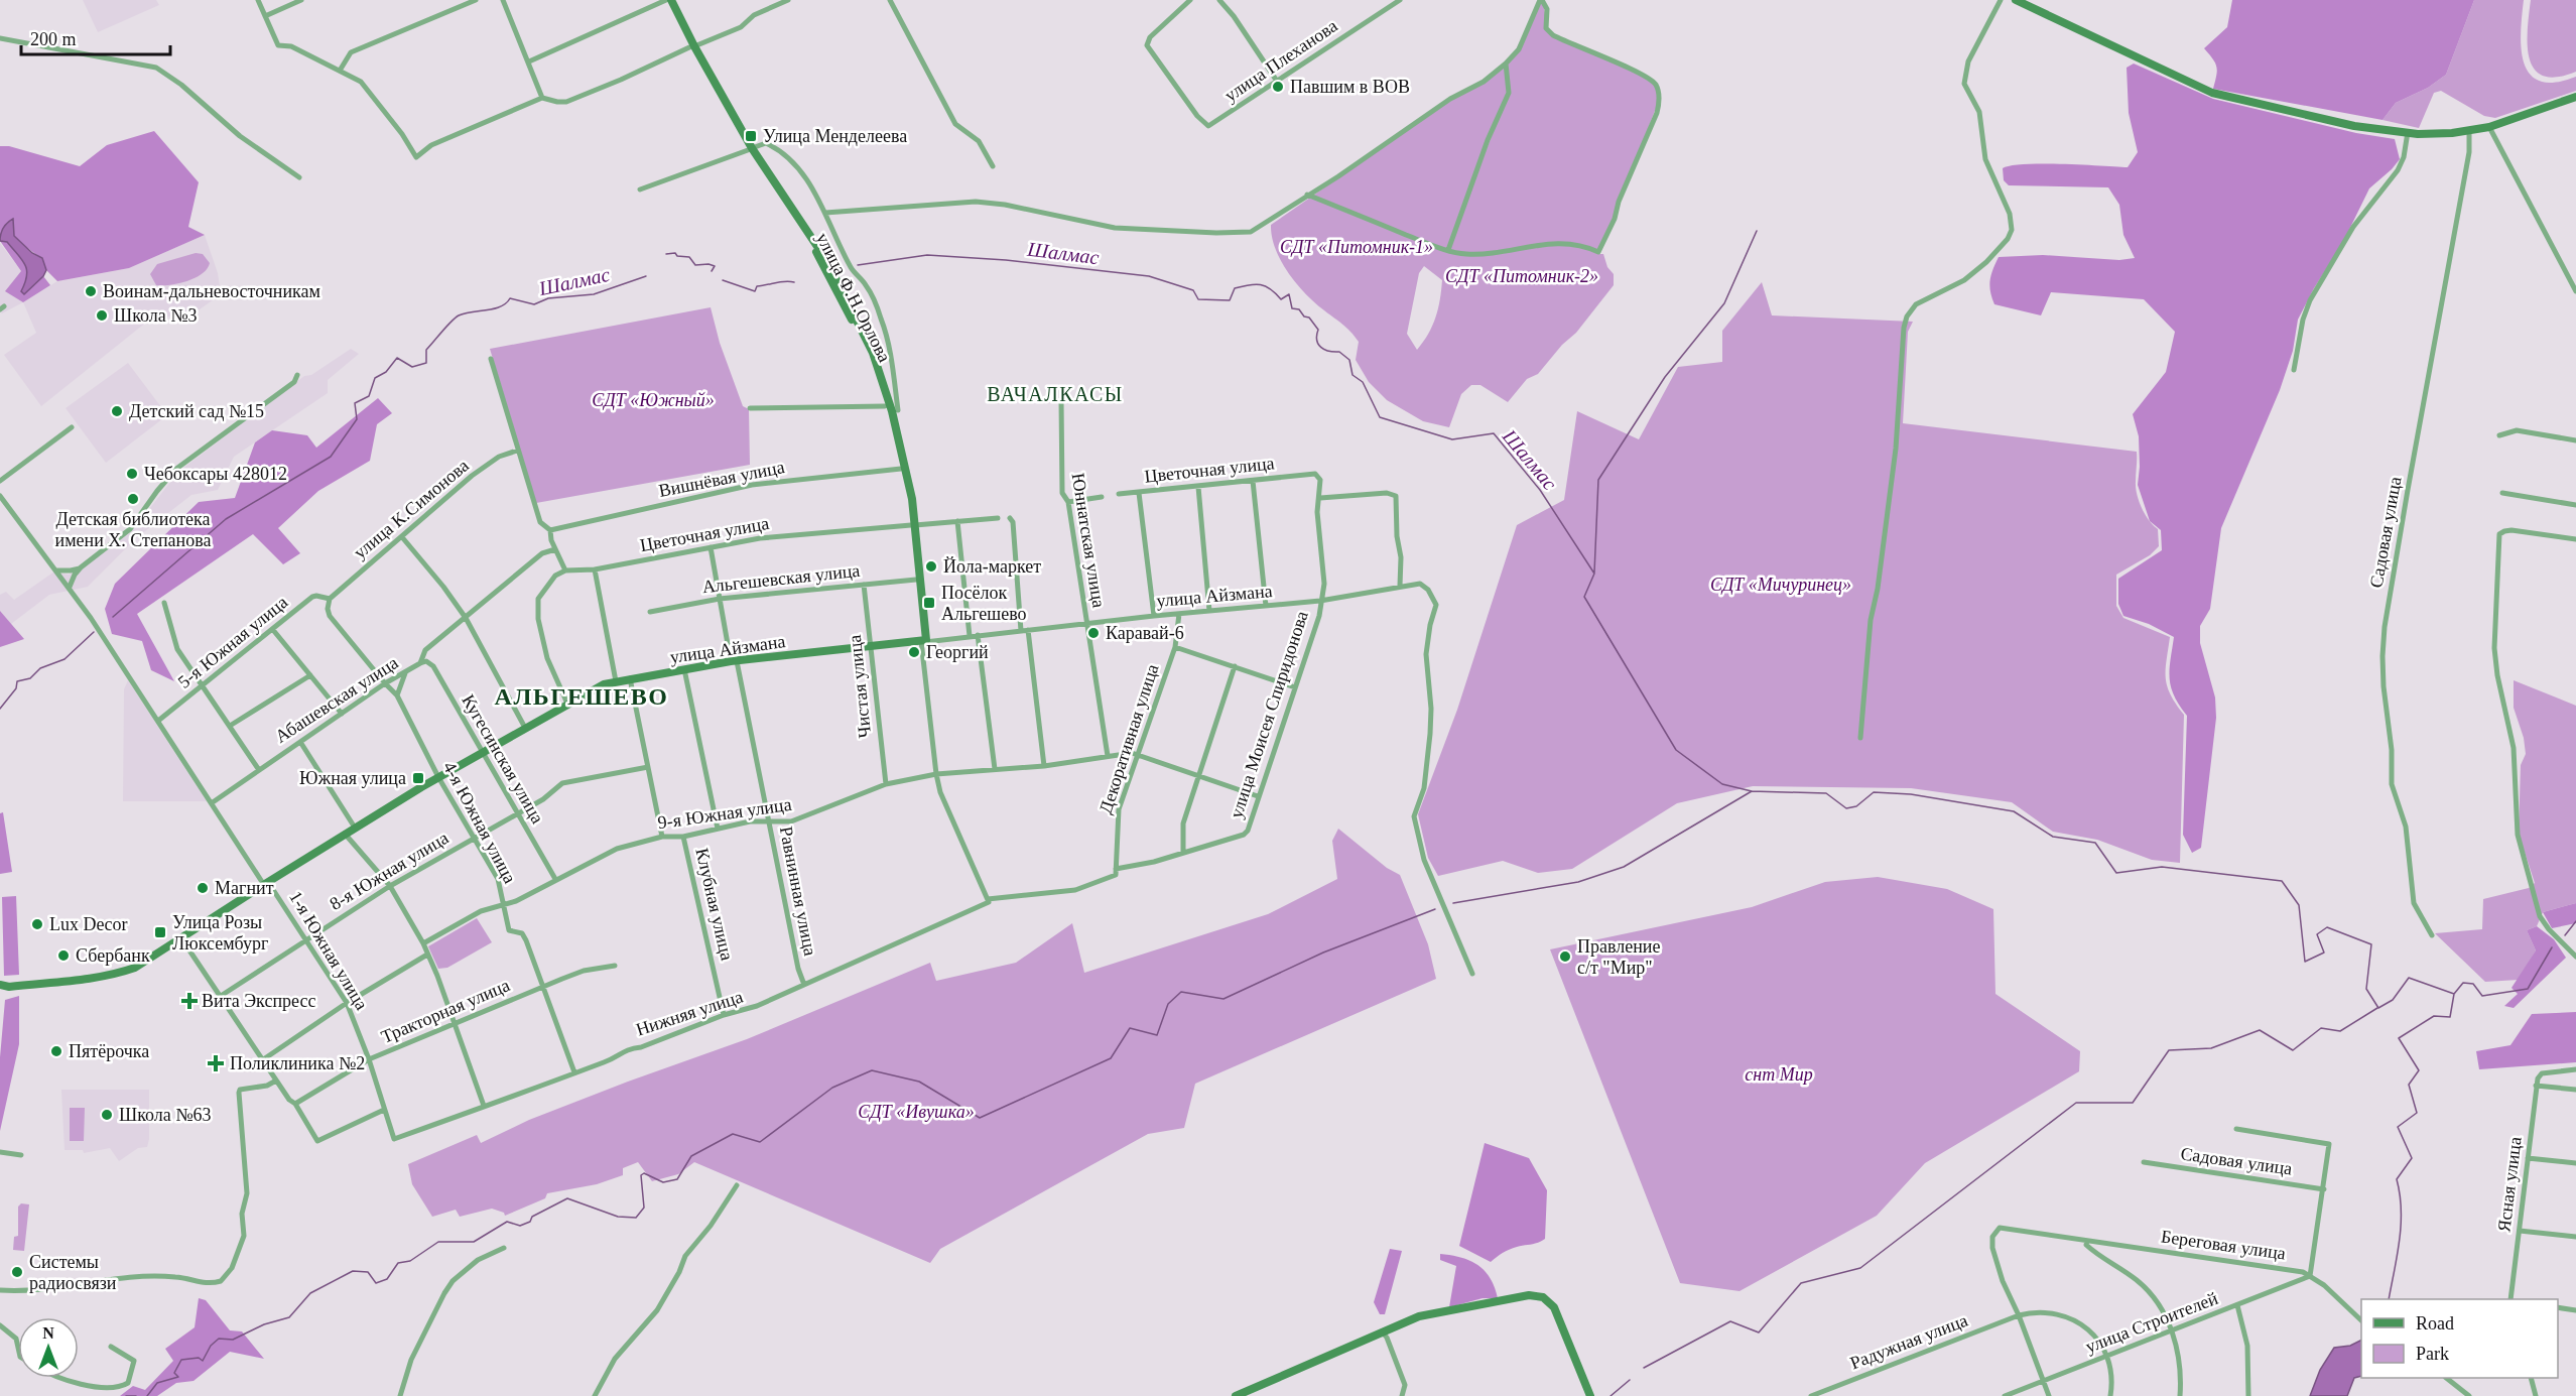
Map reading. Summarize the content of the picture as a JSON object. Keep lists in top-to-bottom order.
{
  "streets": {
    "street": [
      "улица Плеханова",
      "улица Ф.Н.Орлова",
      "Цветочная улица",
      "Вишнёвая улица",
      "улица К.Симонова",
      "Садовая улица",
      "Юннатская улица",
      "Альгешевская улица",
      "улица Айзмана",
      "5-я Южная улица",
      "Чистая улица",
      "Абашевская улица",
      "улица Моисея Спиридонова",
      "Декоративная улица",
      "Кугесинская улица",
      "9-я Южная улица",
      "4-я Южная улица",
      "8-я Южная улица",
      "Равнинная улица",
      "Клубная улица",
      "1-я Южная улица",
      "Тракторная улица",
      "Нижняя улица",
      "Ясная улица",
      "Береговая улица",
      "улица Строителей",
      "Радужная улица"
    ]
  },
  "crossings": [
    ["улица Ф.Н.Орлова", "Цветочная улица"],
    ["улица Ф.Н.Орлова", "Вишнёвая улица"],
    ["улица Ф.Н.Орлова", "Альгешевская улица"],
    ["улица Ф.Н.Орлова", "улица Айзмана"],
    ["Цветочная улица", "улица Моисея Спиридонова"],
    ["Цветочная улица", "Равнинная улица"],
    ["улица К.Симонова", "5-я Южная улица"],
    ["улица К.Симонова", "4-я Южная улица"],
    ["Юннатская улица", "улица Айзмана"],
    ["Юннатская улица", "9-я Южная улица"],
    ["Альгешевская улица", "Чистая улица"],
    ["Альгешевская улица", "Равнинная улица"],
    ["улица Айзмана", "Чистая улица"],
    ["улица Айзмана", "улица Моисея Спиридонова"],
    ["улица Айзмана", "Декоративная улица"],
    ["улица Айзмана", "Кугесинская улица"],
    ["улица Айзмана", "4-я Южная улица"],
    ["улица Айзмана", "Равнинная улица"],
    ["улица Айзмана", "1-я Южная улица"],
    ["5-я Южная улица", "4-я Южная улица"],
    ["5-я Южная улица", "1-я Южная улица"],
    ["Чистая улица", "9-я Южная улица"],
    ["Абашевская улица", "Кугесинская улица"],
    ["Абашевская улица", "4-я Южная улица"],
    ["Абашевская улица", "1-я Южная улица"],
    ["улица Моисея Спиридонова", "9-я Южная улица"],
    ["улица Моисея Спиридонова", "Нижняя улица"],
    ["Декоративная улица", "9-я Южная улица"],
    ["Декоративная улица", "Нижняя улица"],
    ["Кугесинская улица", "9-я Южная улица"],
    ["Кугесинская улица", "8-я Южная улица"],
    ["9-я Южная улица", "4-я Южная улица"],
    ["9-я Южная улица", "Равнинная улица"],
    ["9-я Южная улица", "Клубная улица"],
    ["4-я Южная улица", "8-я Южная улица"],
    ["4-я Южная улица", "Тракторная улица"],
    ["4-я Южная улица", "Нижняя улица"],
    ["8-я Южная улица", "1-я Южная улица"],
    ["Равнинная улица", "Нижняя улица"],
    ["Клубная улица", "Нижняя улица"],
    ["1-я Южная улица", "Тракторная улица"],
    ["1-я Южная улица", "Нижняя улица"],
    ["Береговая улица", "улица Строителей"],
    ["Береговая улица", "Радужная улица"],
    ["улица Строителей", "Радужная улица"]
  ],
  "districts": ["ВАЧАЛКАСЫ", "АЛЬГЕШЕВО"],
  "water": ["Шалмас"],
  "parks": [
    "СДТ «Питомник-1»",
    "СДТ «Питомник-2»",
    "СДТ «Южный»",
    "СДТ «Мичуринец»",
    "снт Мир",
    "СДТ «Ивушка»"
  ],
  "places": {
    "other": [
      "Павшим в ВОВ",
      "Воинам-дальневосточникам",
      "Школа №3",
      "Детский сад №15",
      "Чебоксары 428012",
      "Детская библиотека имени Х. Степанова",
      "Йола-маркет",
      "Каравай-6",
      "Георгий",
      "Магнит",
      "Lux Decor",
      "Сбербанк",
      "Правление с/т \"Мир\"",
      "Пятёрочка",
      "Школа №63",
      "Системы радиосвязи"
    ],
    "transit": [
      "Улица Менделеева",
      "Посёлок Альгешево",
      "Южная улица",
      "Улица Розы Люксембург"
    ],
    "health": ["Вита Экспресс", "Поликлиника №2"]
  },
  "legend": ["Road", "Park"],
  "scale_bar": "200 m",
  "north": "top"
}
